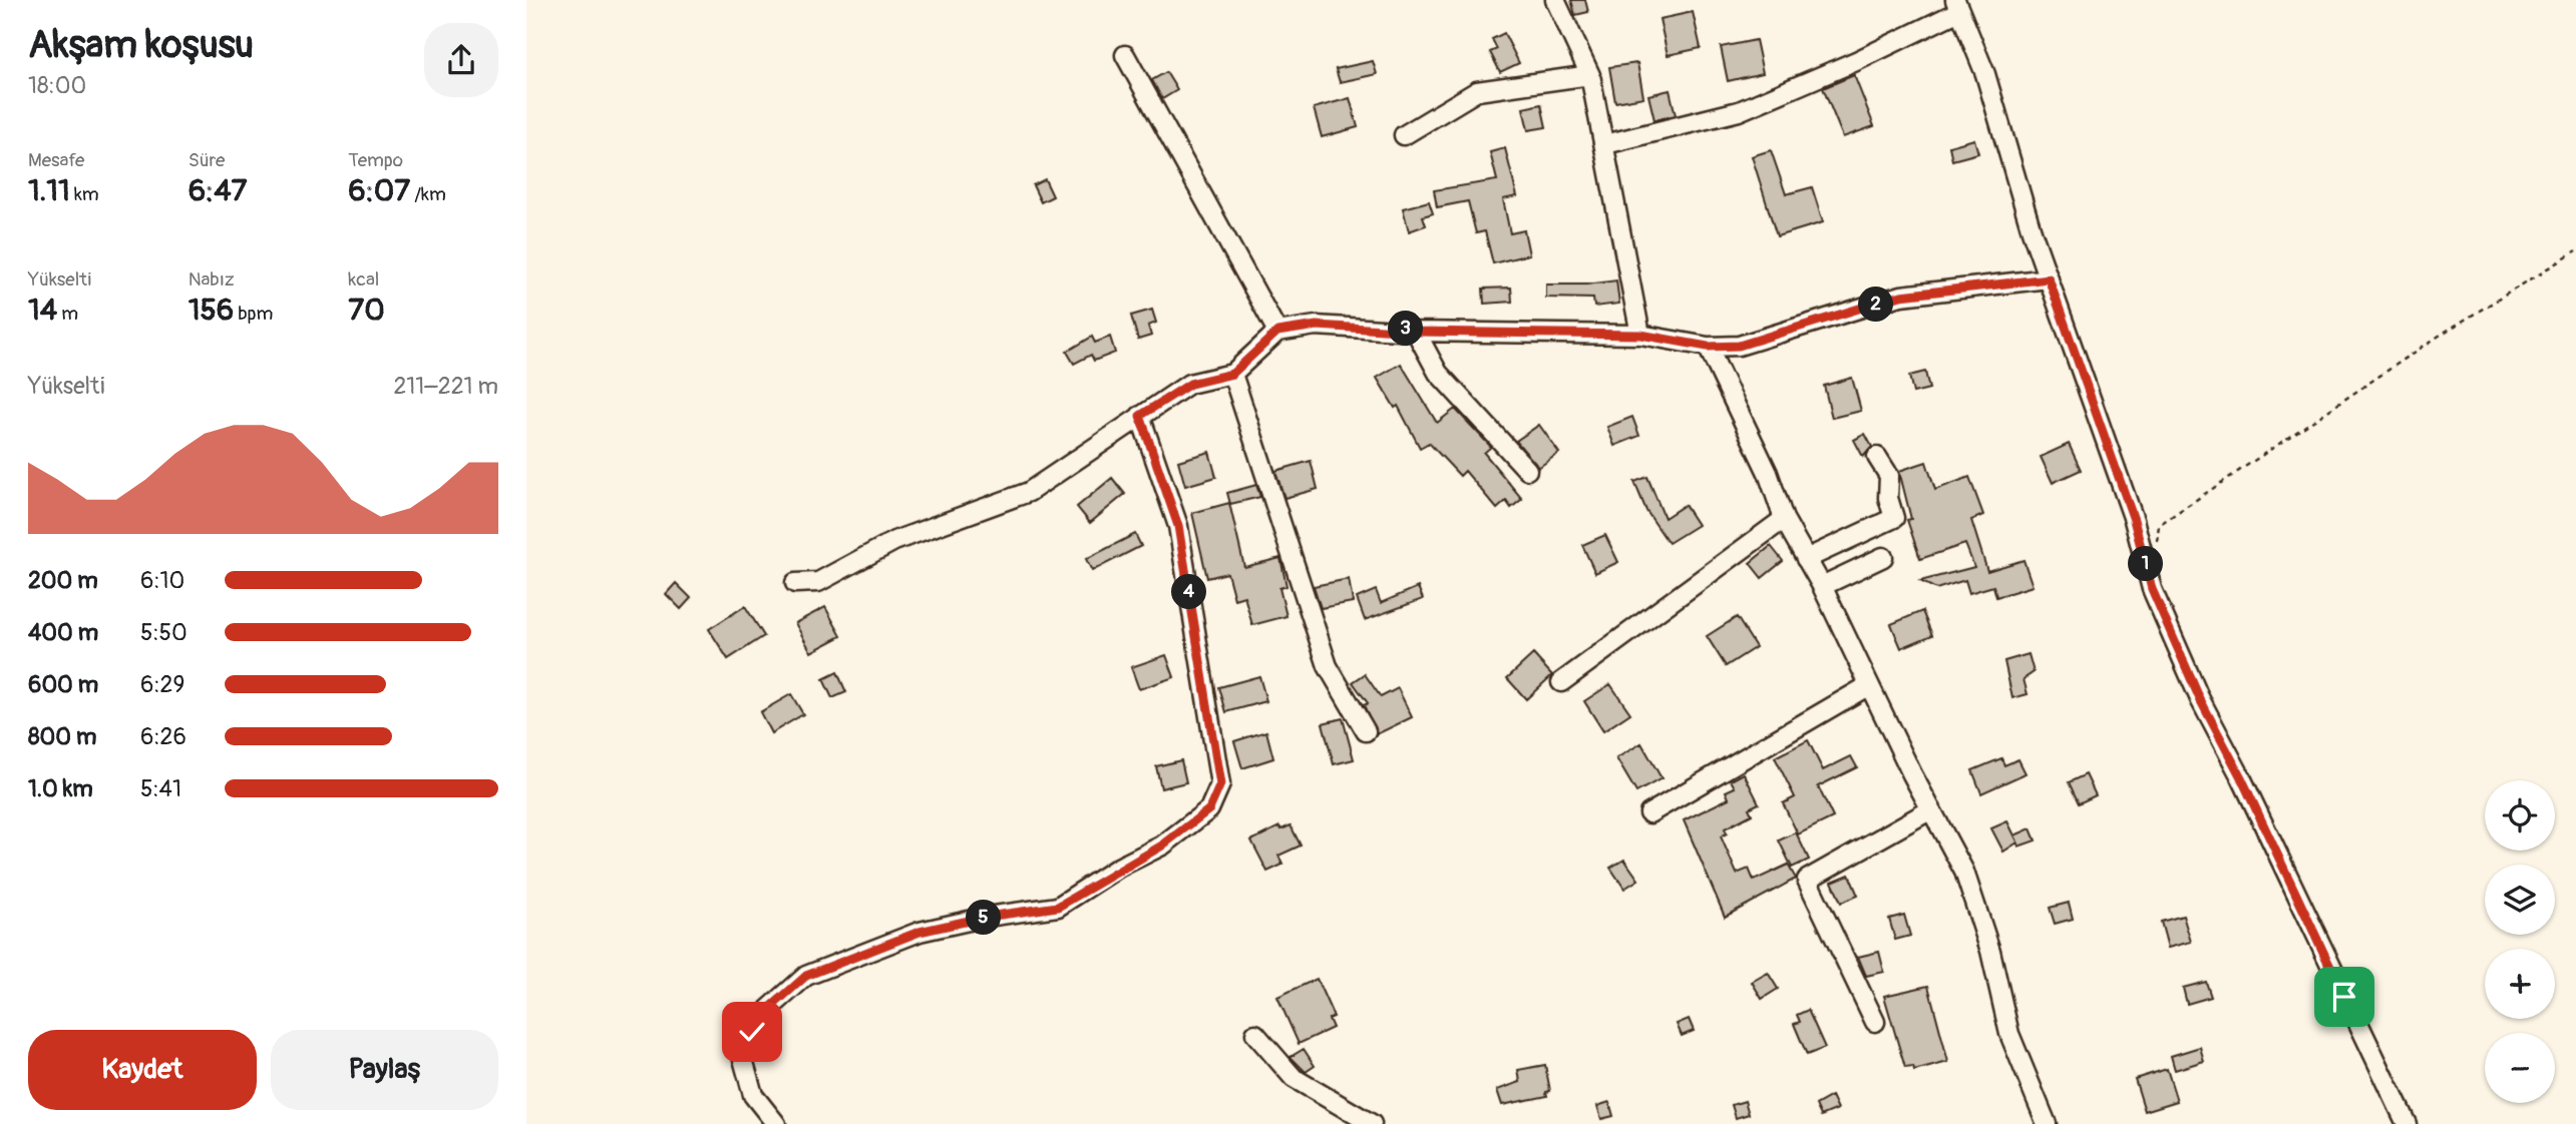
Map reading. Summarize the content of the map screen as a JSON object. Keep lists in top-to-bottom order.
{
  "page": {
    "heading": ["Akşam koşusu", "18:00"],
    "stats": [
      ["Mesafe", "1.11 km"],
      ["Süre", "6:47"],
      ["Tempo", "6:07 /km"],
      ["Yükselti", "14 m"],
      ["Nabız", "156 bpm"],
      ["kcal", "70"]
    ],
    "pins": [
      "2",
      "3",
      "1",
      "4",
      "5"
    ],
    "chart": ["Yükselti", "211–221 m"],
    "list": [
      {
        "name": "200 m",
        "note": "6:10"
      },
      {
        "name": "400 m",
        "note": "5:50"
      },
      {
        "name": "600 m",
        "note": "6:29"
      },
      {
        "name": "800 m",
        "note": "6:26"
      },
      {
        "name": "1.0 km",
        "note": "5:41"
      }
    ],
    "map_buttons": ["+", "−"],
    "buttons": ["Kaydet", "Paylaş"]
  }
}
